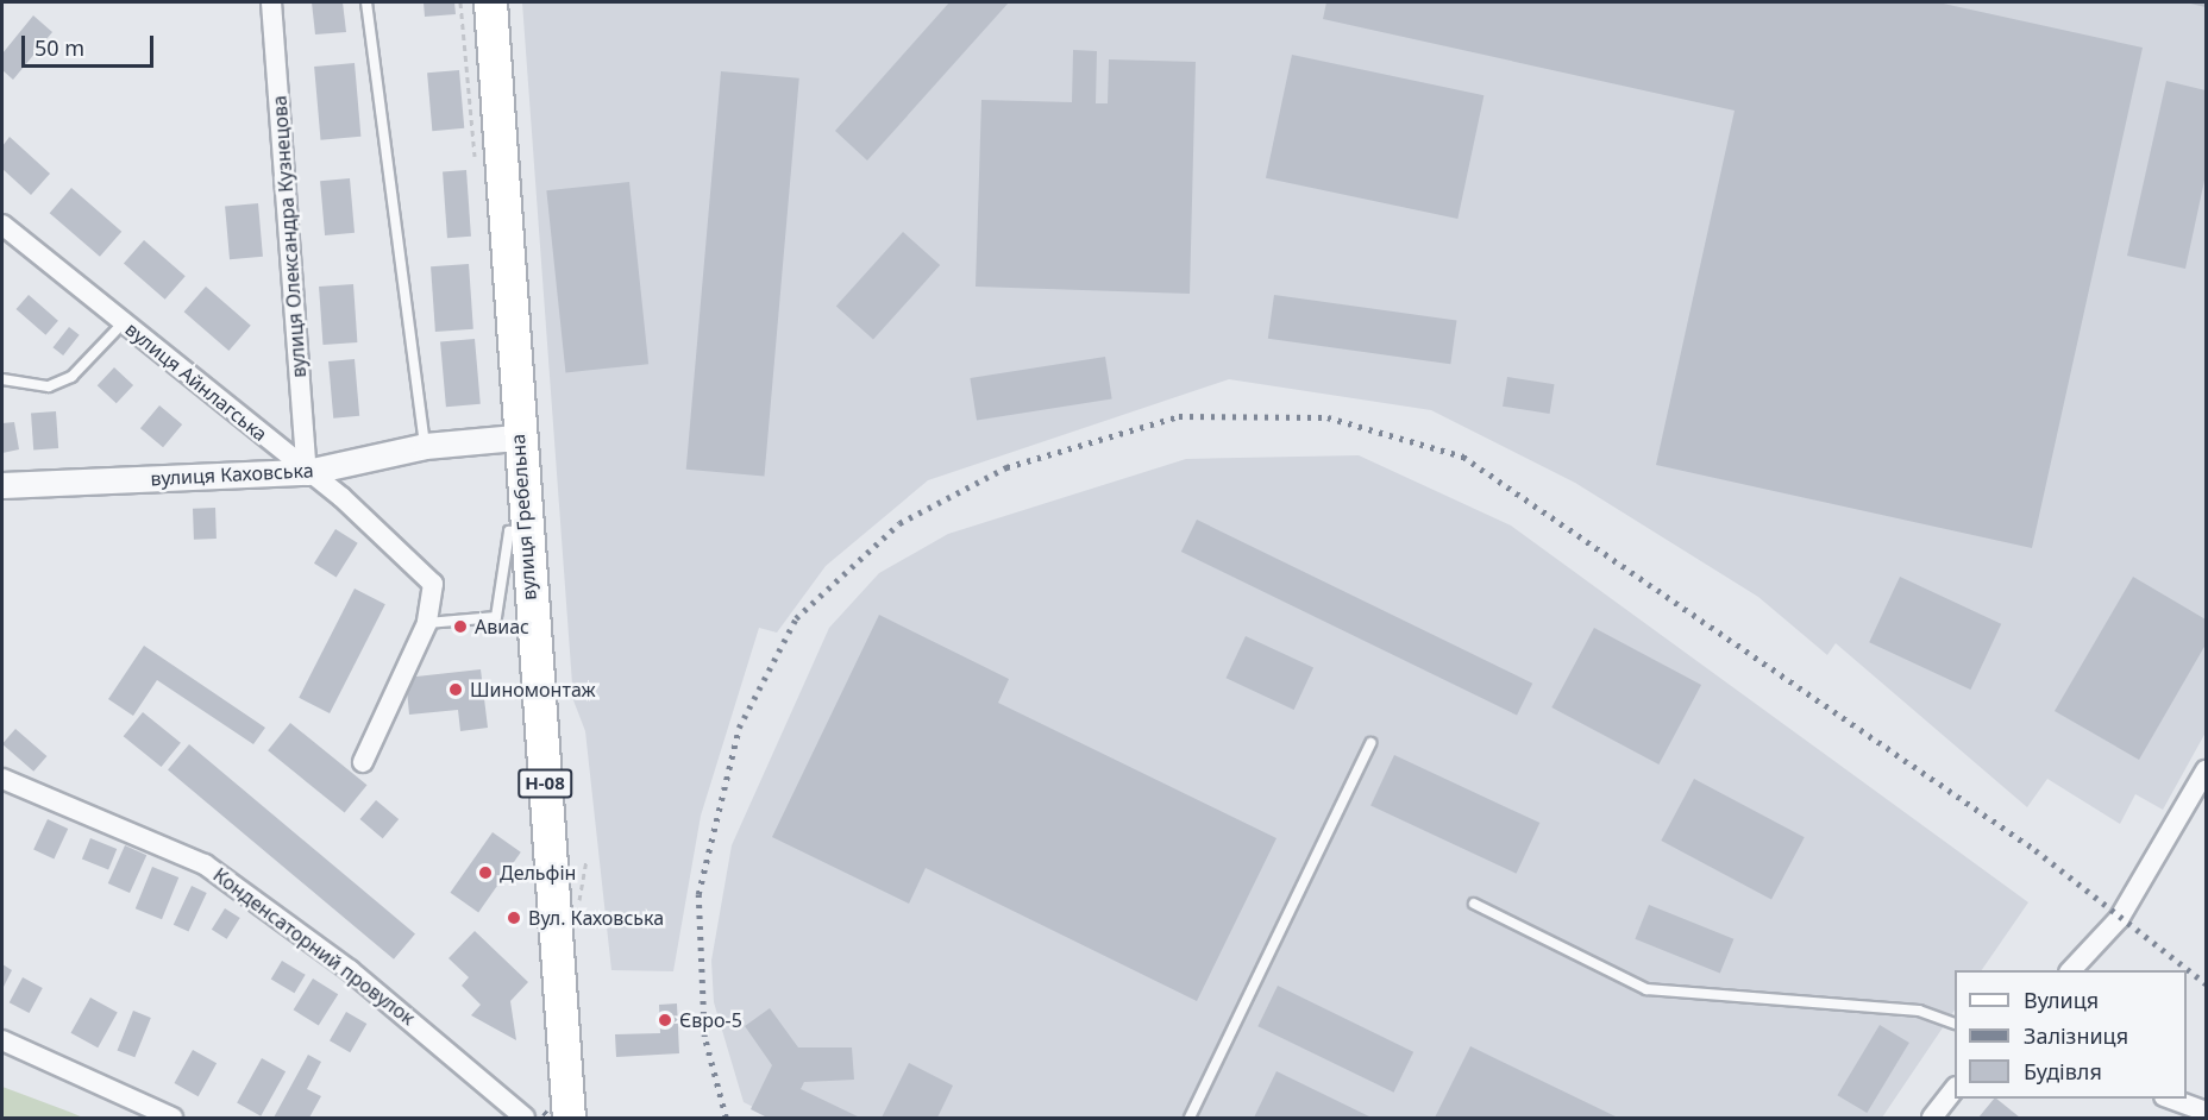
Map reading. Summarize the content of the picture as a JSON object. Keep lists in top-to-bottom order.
{
  "streets": {
    "main road": ["вулиця Гребельна", "Н-08"],
    "street": [
      "вулиця Олександра Кузнецова",
      "вулиця Айнлагська",
      "вулиця Каховська",
      "Конденсаторний провулок"
    ]
  },
  "crossings": [
    ["вулиця Олександра Кузнецова", "вулиця Айнлагська"],
    ["вулиця Олександра Кузнецова", "вулиця Каховська"],
    ["вулиця Айнлагська", "вулиця Каховська"],
    ["вулиця Каховська", "вулиця Гребельна"]
  ],
  "places": [
    "Авиас",
    "Шиномонтаж",
    "Дельфін",
    "Вул. Каховська",
    "Євро-5"
  ],
  "legend": ["Вулиця", "Залізниця", "Будівля"],
  "scale_bar": "50 m"
}
